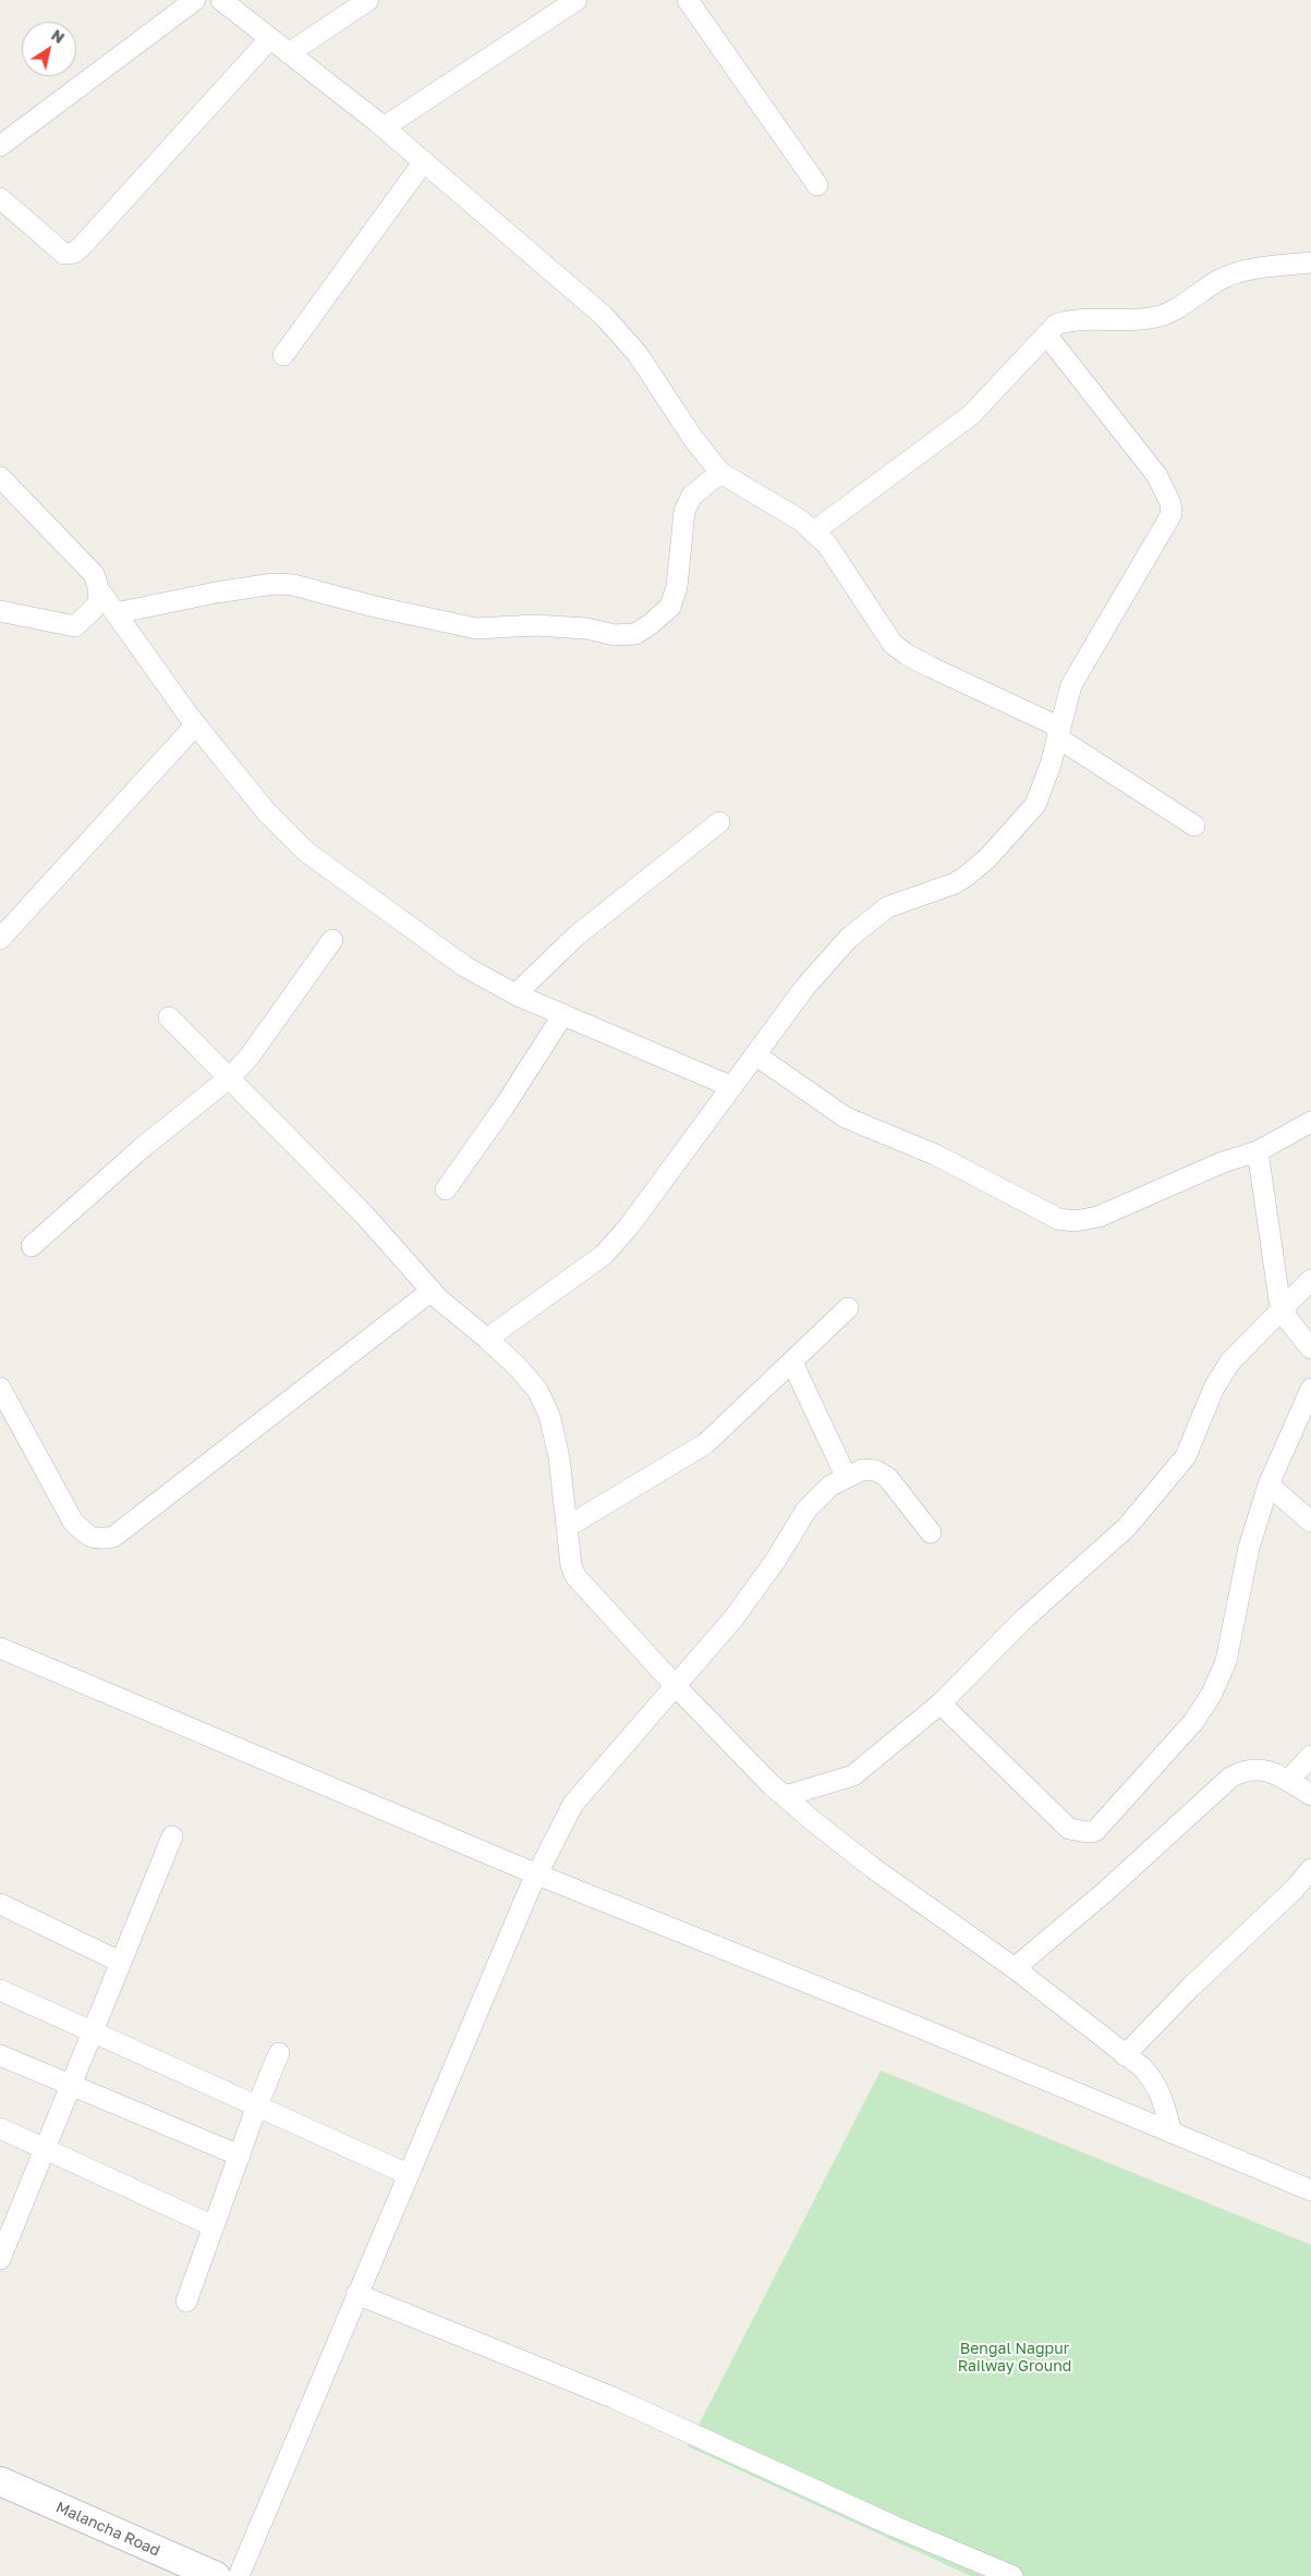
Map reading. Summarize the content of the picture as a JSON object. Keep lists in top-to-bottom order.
{
  "streets": {
    "main road": ["Malancha Road"]
  },
  "parks": ["Bengal Nagpur Railway Ground"],
  "north": "top right"
}
